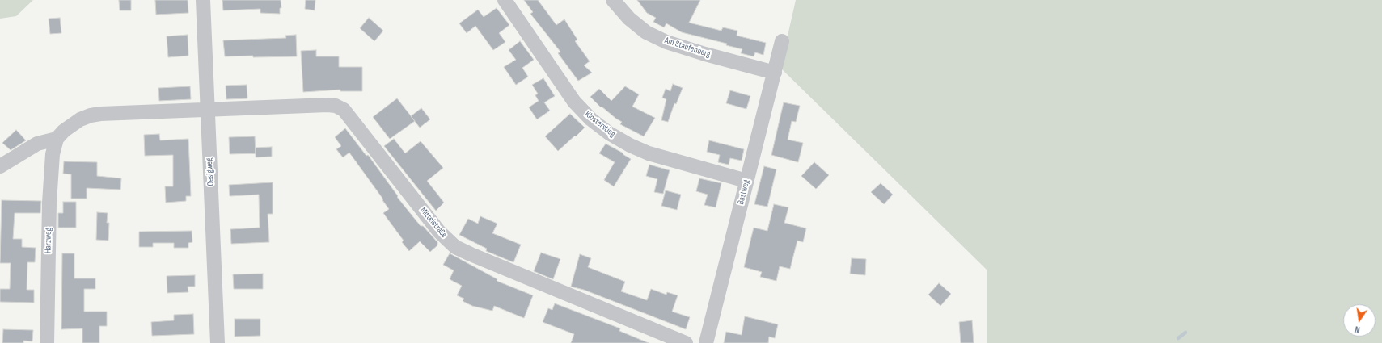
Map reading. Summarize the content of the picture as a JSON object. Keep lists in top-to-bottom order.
{
  "streets": {
    "street": [
      "Am Staufenberg",
      "Klosterstieg",
      "Oesigweg",
      "Bastweg",
      "Mittelstraße",
      "Harzweg"
    ]
  },
  "crossings": [
    ["Am Staufenberg", "Bastweg"],
    ["Klosterstieg", "Bastweg"],
    ["Oesigweg", "Mittelstraße"]
  ],
  "north": "bottom"
}
